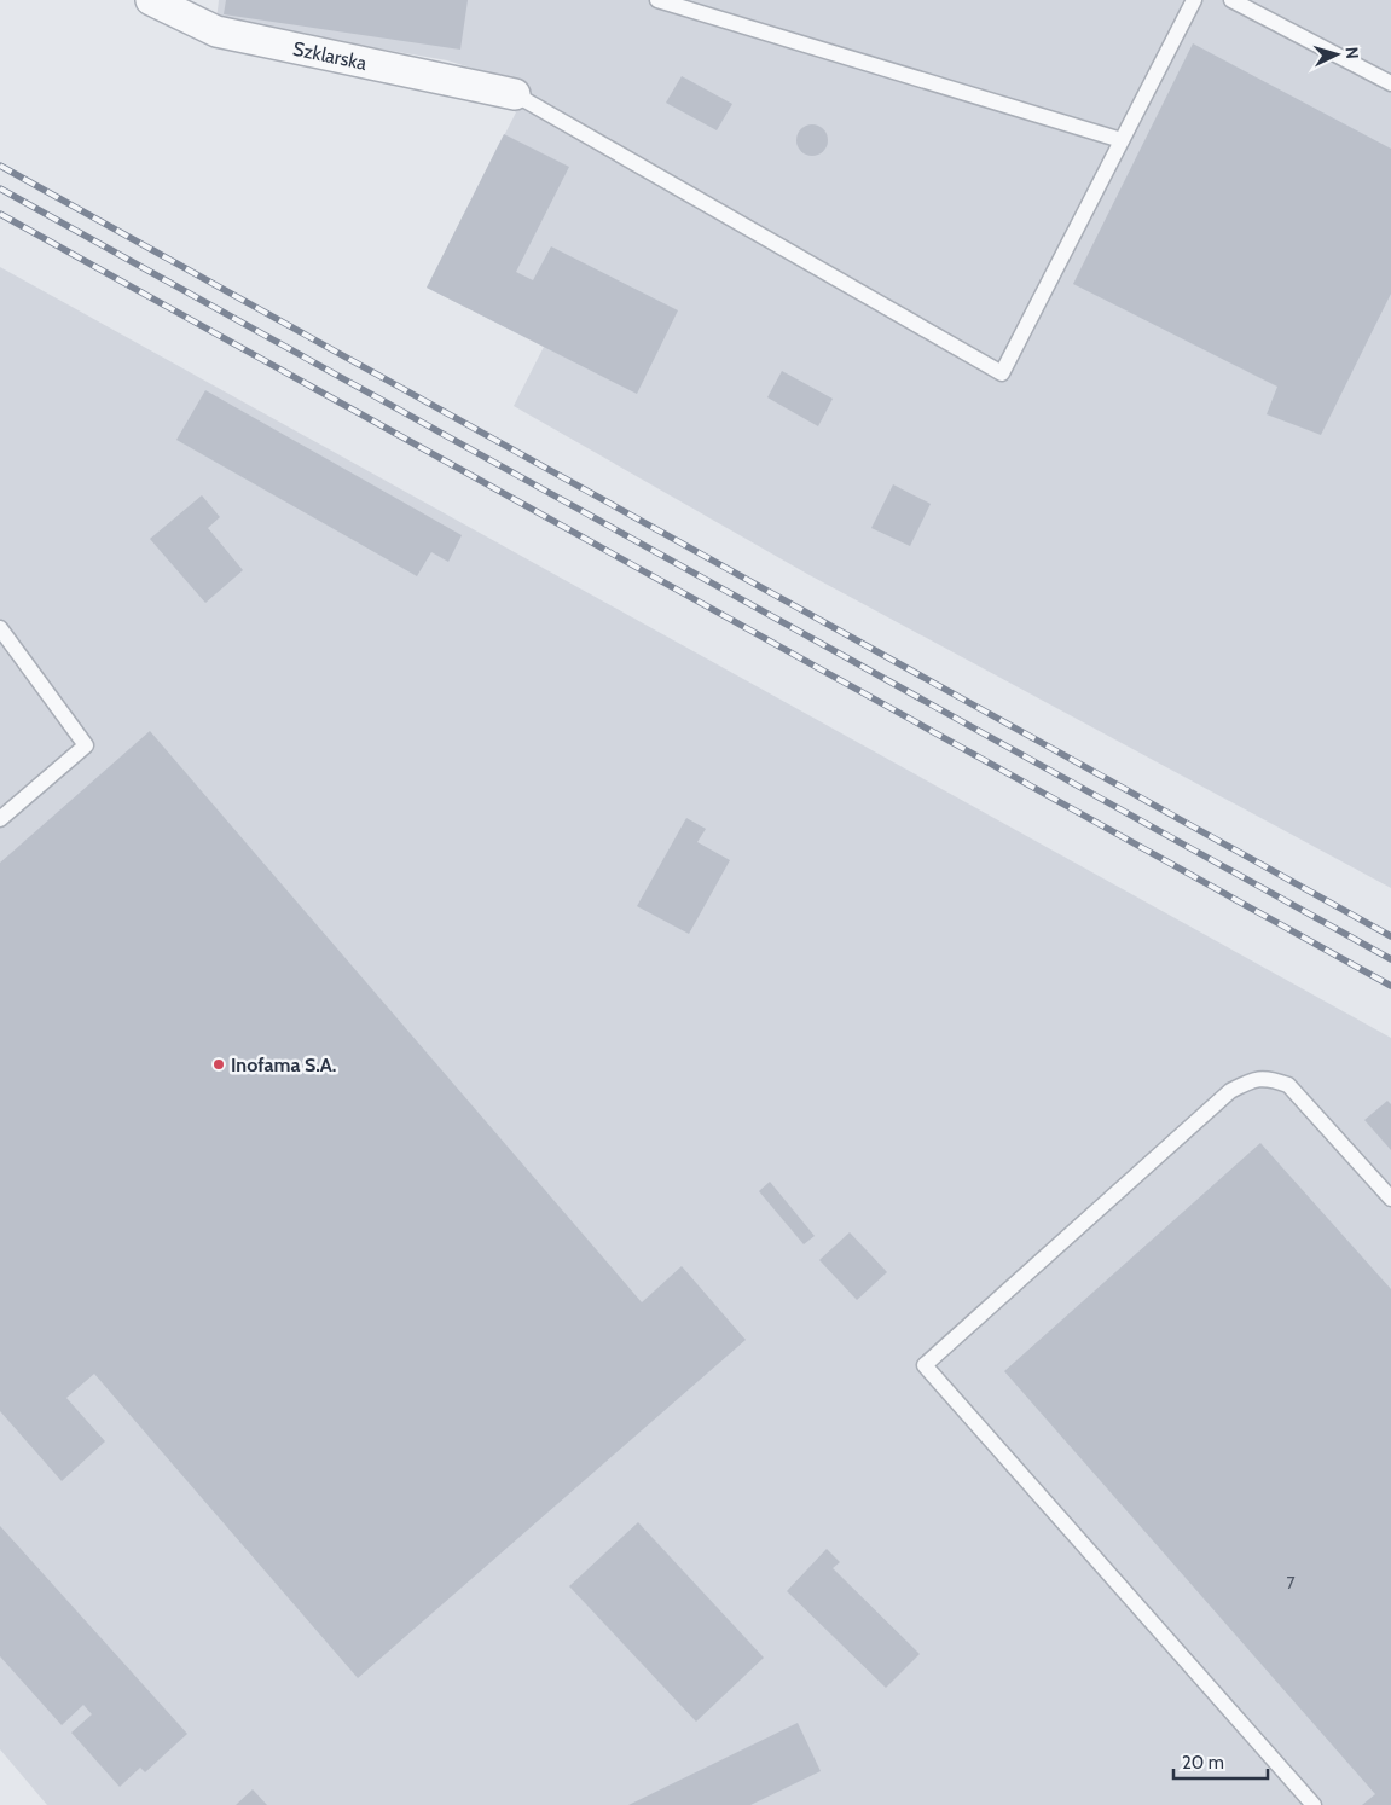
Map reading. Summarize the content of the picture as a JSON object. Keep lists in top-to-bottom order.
{
  "streets": {
    "street": ["Szklarska"]
  },
  "places": ["Inofama S.A."],
  "house_numbers": ["7"],
  "scale_bar": "20 m",
  "north": "right"
}
